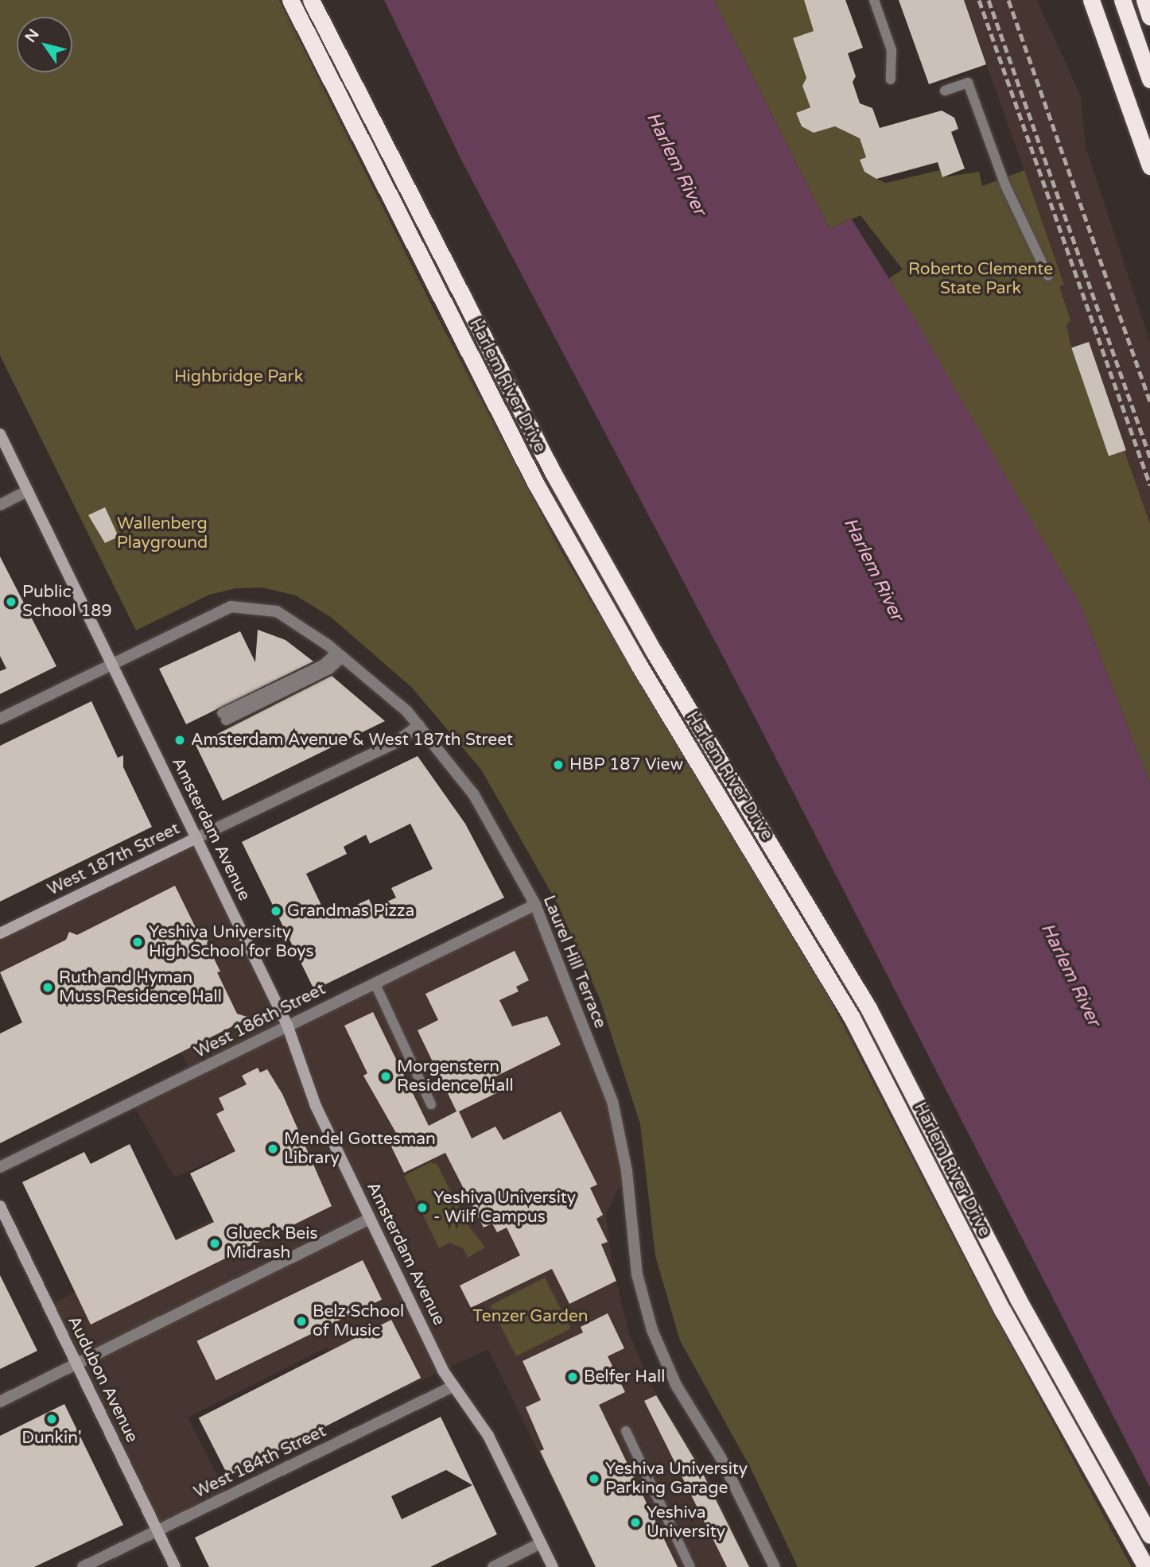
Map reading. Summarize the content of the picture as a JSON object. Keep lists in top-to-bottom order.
{
  "streets": {
    "highway": ["Harlem River Drive"],
    "main road": ["Amsterdam Avenue", "West 187th Street", "Audubon Avenue"],
    "street": ["Laurel Hill Terrace", "West 186th Street", "West 184th Street"]
  },
  "crossings": [
    ["Amsterdam Avenue", "West 187th Street"],
    ["Amsterdam Avenue", "Laurel Hill Terrace"],
    ["Amsterdam Avenue", "West 186th Street"],
    ["Amsterdam Avenue", "West 184th Street"],
    ["West 187th Street", "Laurel Hill Terrace"],
    ["Laurel Hill Terrace", "West 186th Street"],
    ["Audubon Avenue", "West 184th Street"]
  ],
  "water": ["Harlem River"],
  "parks": [
    "Roberto Clemente State Park",
    "Highbridge Park",
    "Wallenberg Playground",
    "Tenzer Garden"
  ],
  "places": [
    "Public School 189",
    "Amsterdam Avenue & West 187th Street",
    "HBP 187 View",
    "Grandmas Pizza",
    "Yeshiva University High School for Boys",
    "Ruth and Hyman Muss Residence Hall",
    "Morgenstern Residence Hall",
    "Mendel Gottesman Library",
    "Yeshiva University - Wilf Campus",
    "Glueck Beis Midrash",
    "Belz School of Music",
    "Belfer Hall",
    "Dunkin'",
    "Yeshiva University Parking Garage",
    "Yeshiva University"
  ],
  "north": "top left"
}
